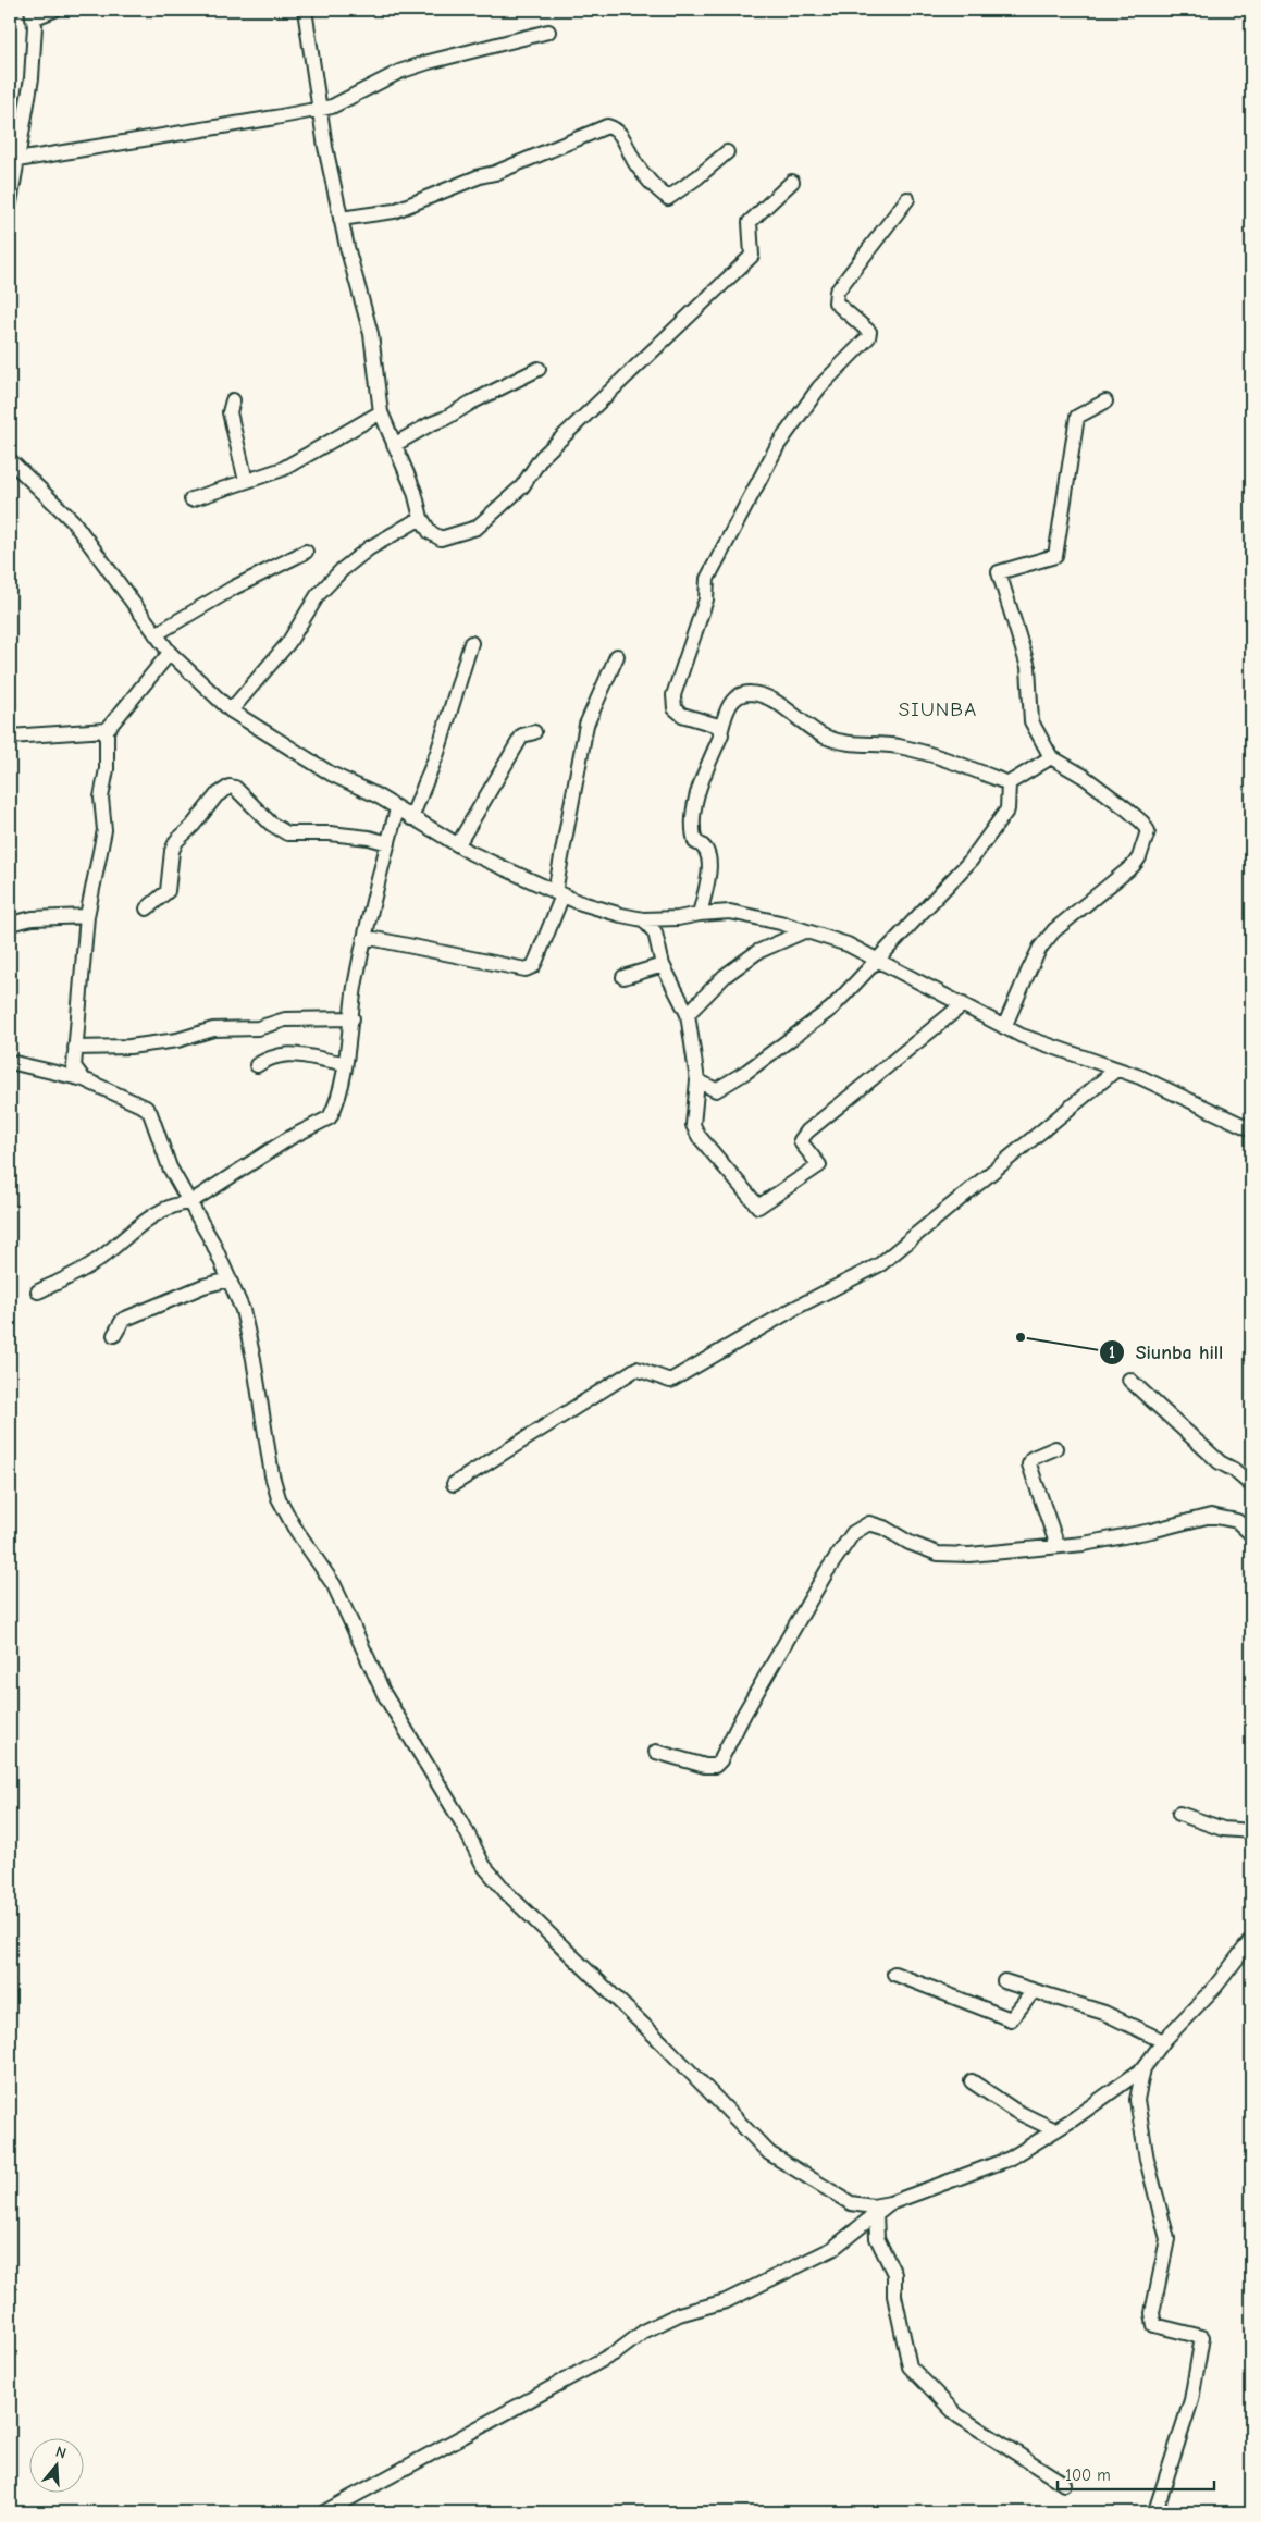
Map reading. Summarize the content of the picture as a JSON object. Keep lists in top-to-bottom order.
{
  "districts": ["SIUNBA"],
  "places": ["Siunba hill"],
  "scale_bar": "100 m",
  "north": "top"
}
